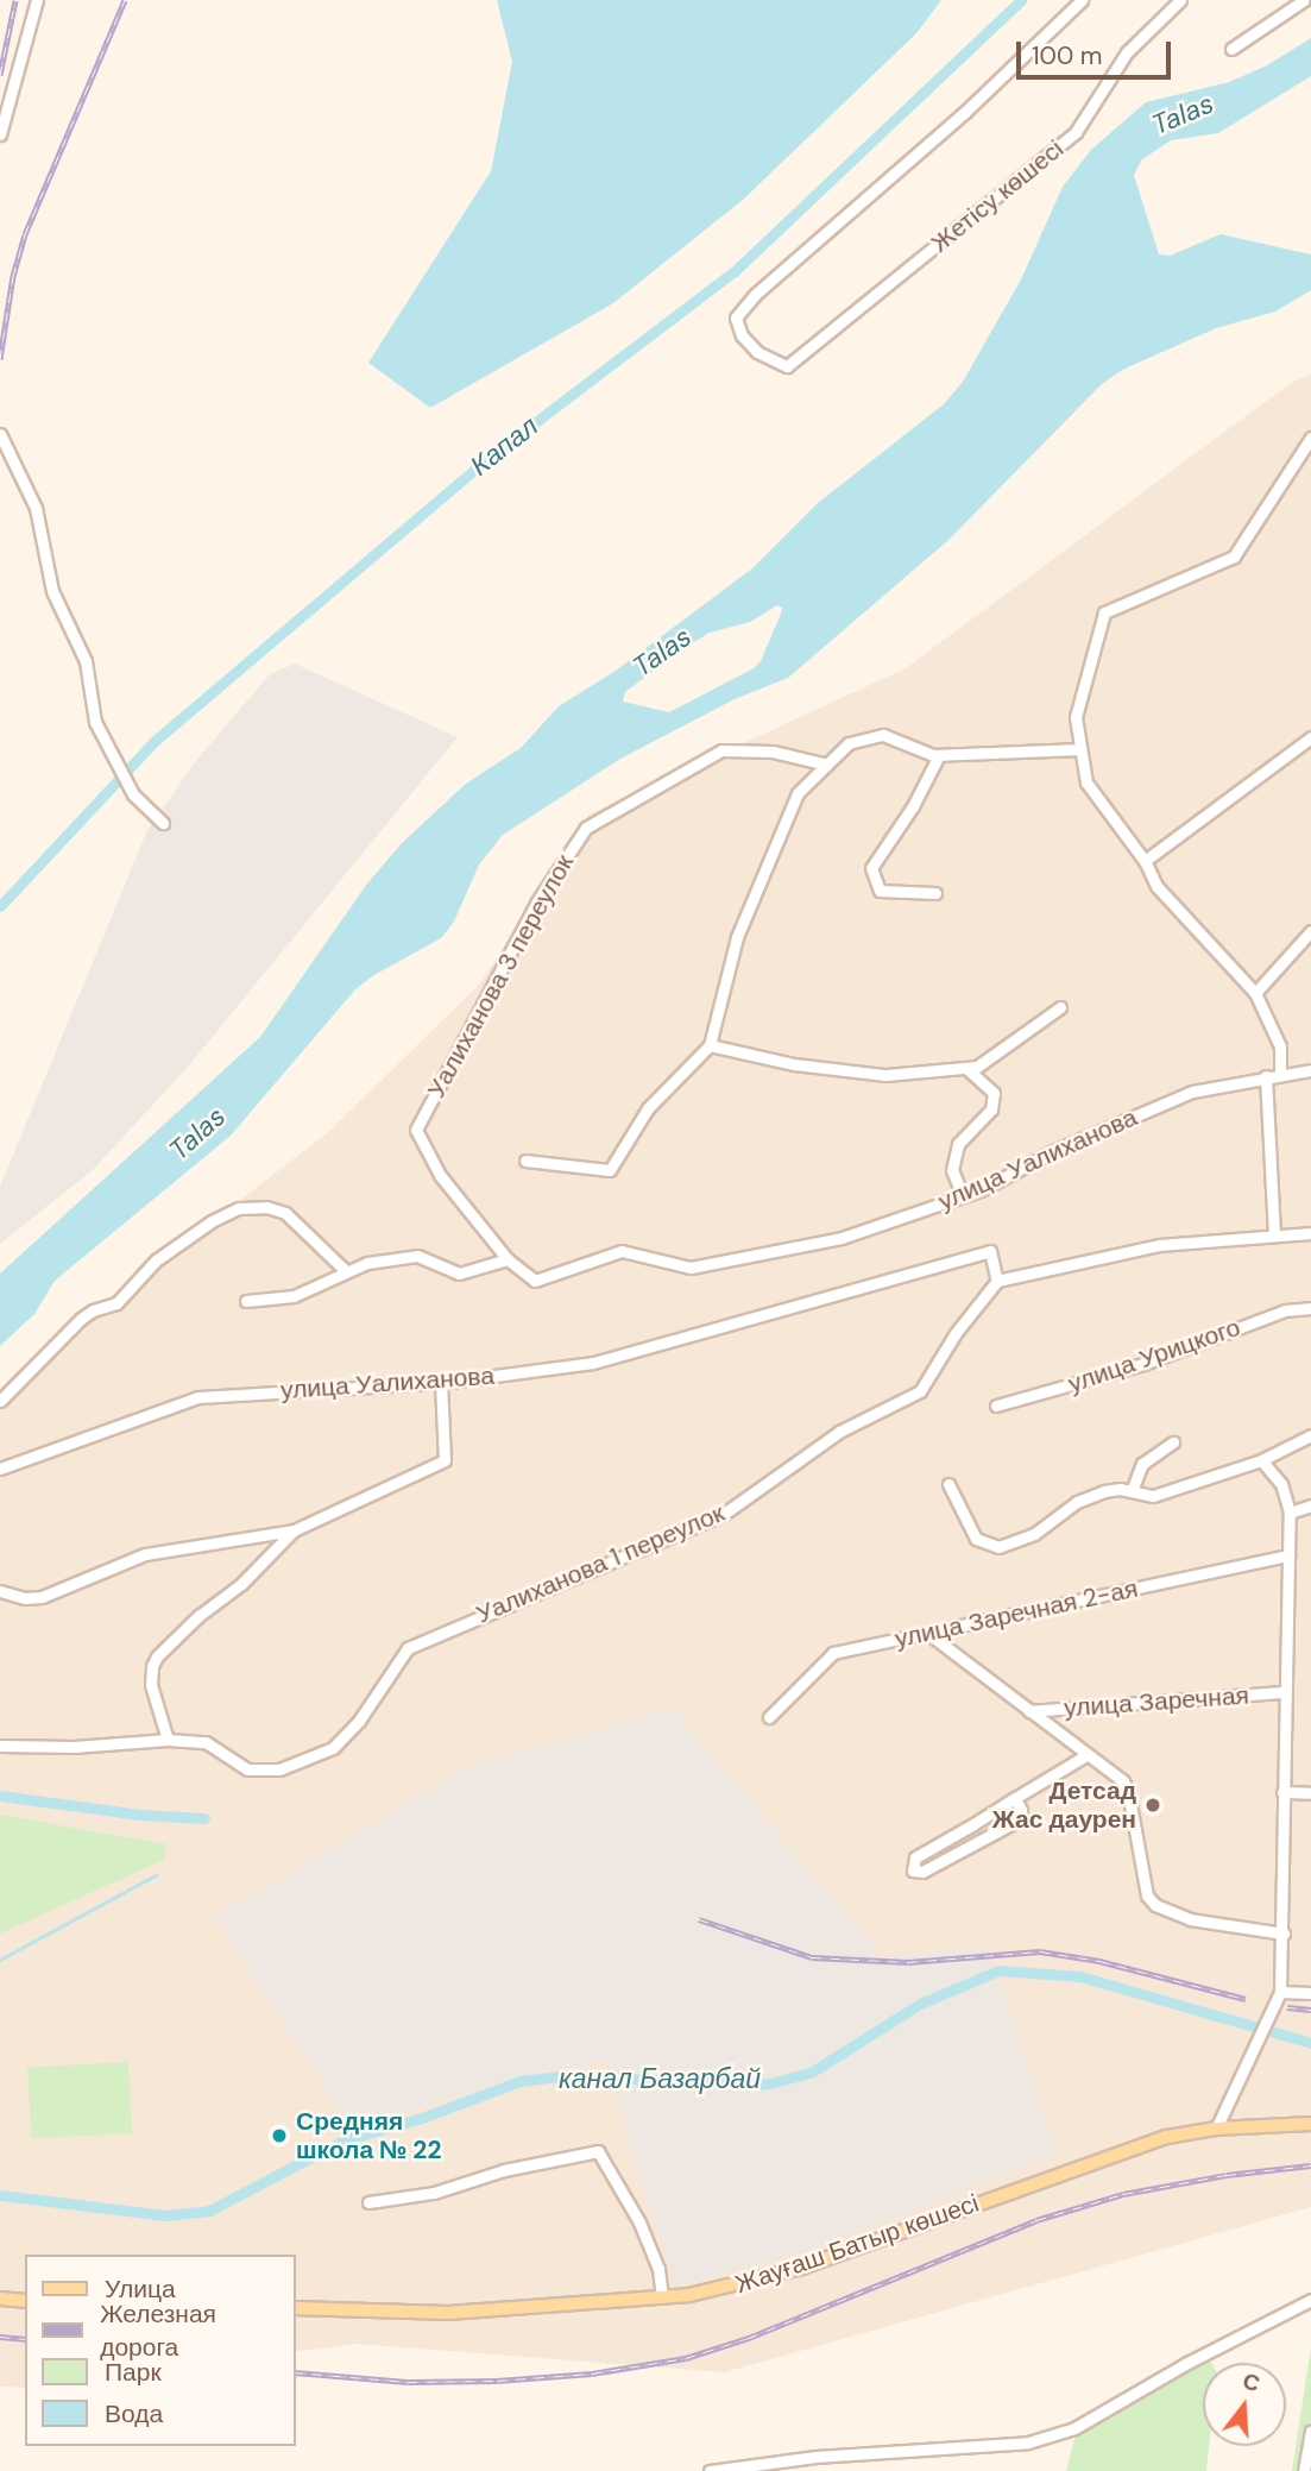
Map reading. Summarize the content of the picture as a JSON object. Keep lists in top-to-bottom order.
{
  "streets": {
    "main road": ["Жауғаш Батыр көшесі"],
    "street": [
      "Жетісу көшесі",
      "Уалиханова 3 переулок",
      "улица Уалиханова",
      "улица Урицкого",
      "Уалиханова 1 переулок",
      "улица Заречная 2-ая",
      "улица Заречная"
    ]
  },
  "crossings": [
    ["Уалиханова 3 переулок", "улица Уалиханова"],
    ["улица Уалиханова", "Уалиханова 1 переулок"],
    ["улица Заречная 2-ая", "улица Заречная"],
    ["улица Заречная", "Жауғаш Батыр көшесі"]
  ],
  "water": ["Talas", "Капал", "канал Базарбай"],
  "places": ["Детсад Жас даурен", "Средняя школа № 22"],
  "legend": [
    "Улица",
    "Железная дорога",
    "Парк",
    "Вода"
  ],
  "scale_bar": "100 m",
  "north": "top"
}
